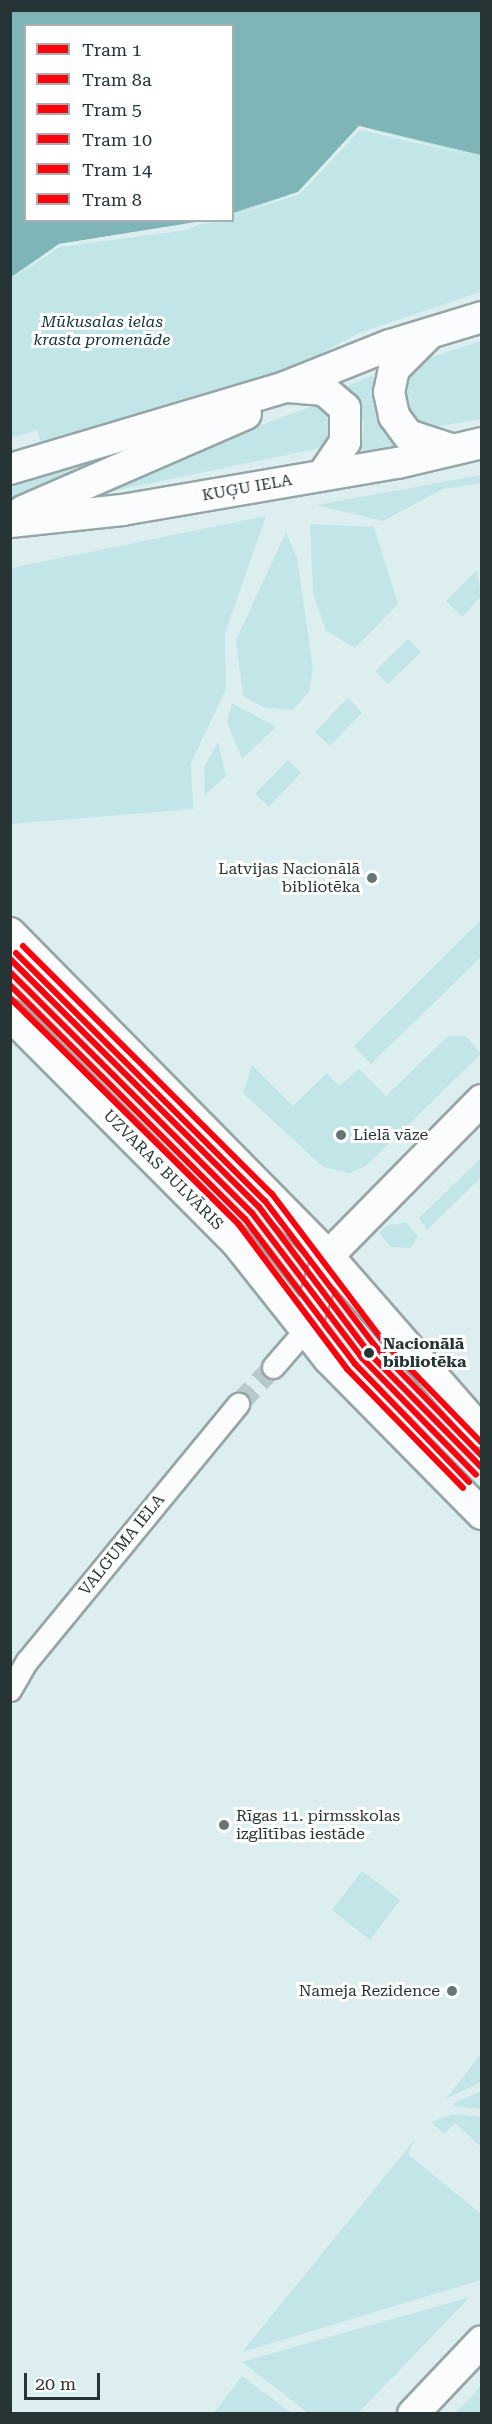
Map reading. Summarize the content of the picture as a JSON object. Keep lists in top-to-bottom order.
{
  "streets": {
    "main road": ["KUĢU IELA", "UZVARAS BULVĀRIS"],
    "street": ["VALGUMA IELA"]
  },
  "parks": ["Mūkusalas ielas krasta promenāde"],
  "places": [
    "Latvijas Nacionālā bibliotēka",
    "Lielā vāze",
    "Nacionālā bibliotēka",
    "Rīgas 11. pirmsskolas izglītības iestāde",
    "Nameja Rezidence"
  ],
  "lines": [
    "tram line 14",
    "tram line 5",
    "tram line 1",
    "tram line 8a",
    "tram line 10",
    "tram line 8"
  ],
  "legend": [
    "Tram 1",
    "Tram 8a",
    "Tram 5",
    "Tram 10",
    "Tram 14",
    "Tram 8"
  ],
  "scale_bar": "20 m"
}
